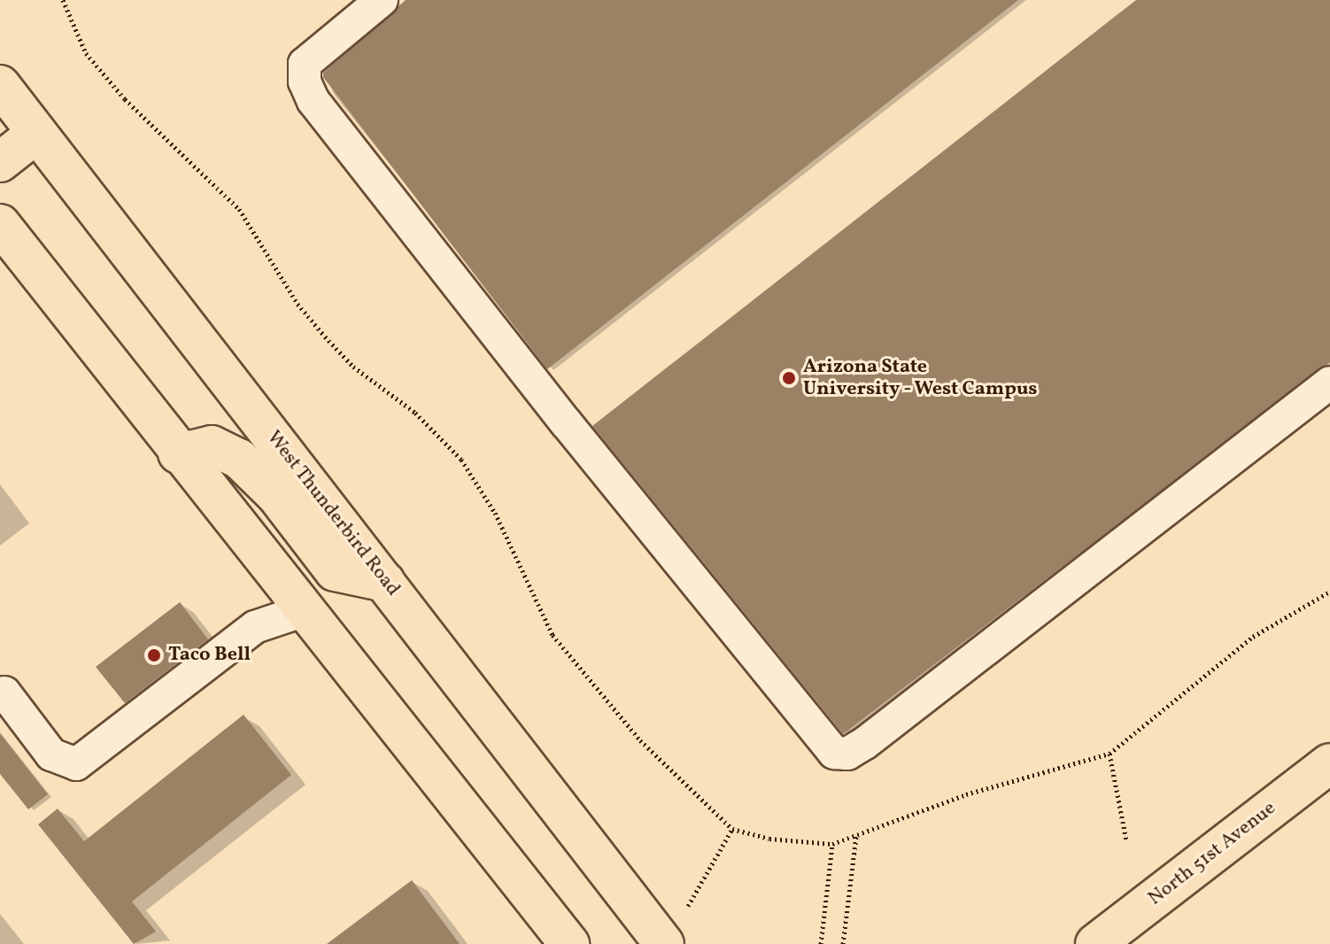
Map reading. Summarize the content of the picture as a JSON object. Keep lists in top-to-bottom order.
{
  "streets": {
    "main road": ["West Thunderbird Road", "North 51st Avenue"]
  },
  "places": ["Arizona State University - West Campus", "Taco Bell"]
}
